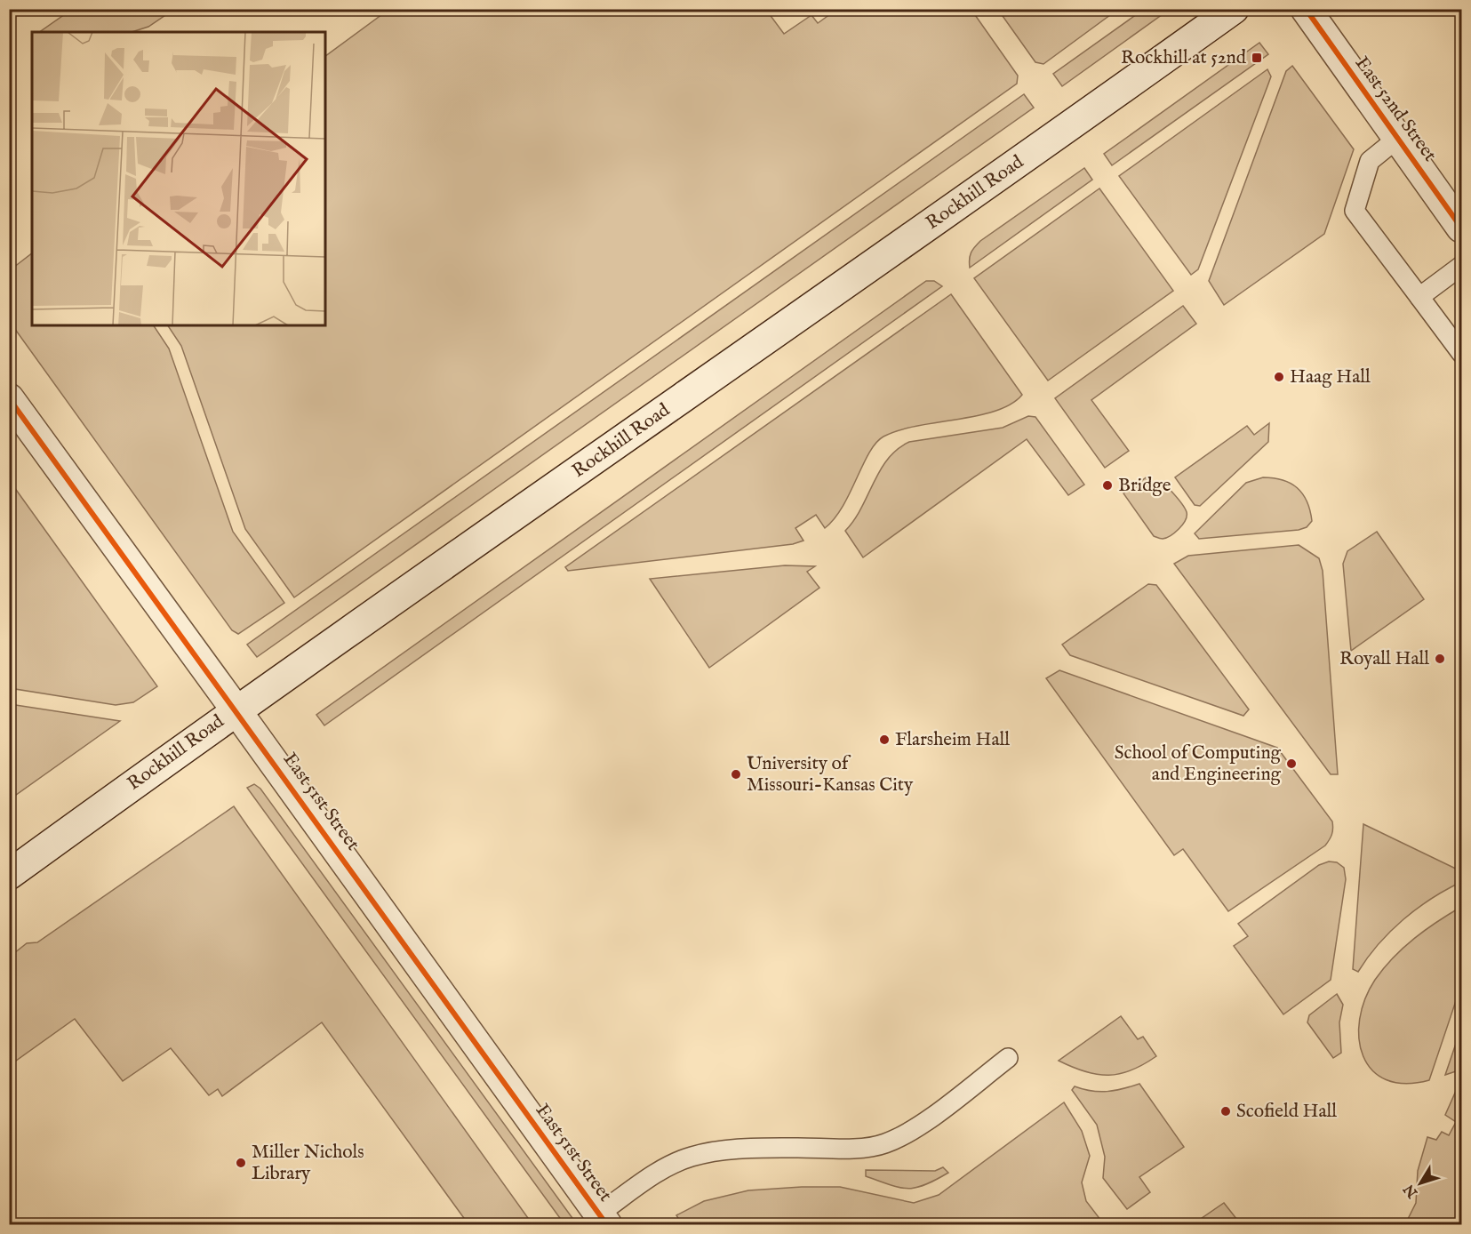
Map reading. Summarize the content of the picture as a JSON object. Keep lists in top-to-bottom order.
{
  "streets": {
    "main road": ["East 52nd Street", "Rockhill Road", "East 51st Street"]
  },
  "crossings": [
    ["Rockhill Road", "East 51st Street"]
  ],
  "places": {
    "transit": ["Rockhill at 52nd"],
    "other": [
      "Haag Hall",
      "Bridge",
      "Royall Hall",
      "Flarsheim Hall",
      "School of Computing and Engineering",
      "University of Missouri-Kansas City",
      "Scofield Hall",
      "Miller Nichols Library"
    ]
  },
  "north": "bottom left"
}
